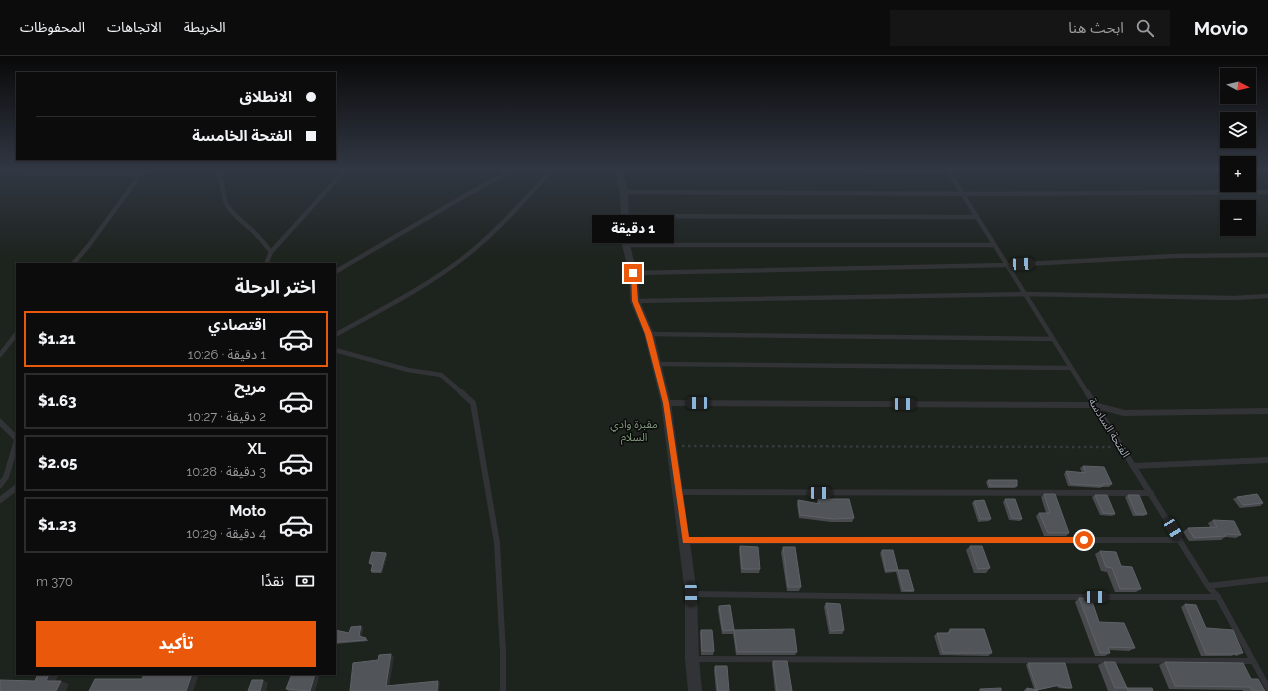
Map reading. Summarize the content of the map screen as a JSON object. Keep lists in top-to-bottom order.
{
  "streets": {
    "lane": ["الفتحة السادسة"]
  },
  "parks": ["مقبرة وادي السلام"],
  "north": "right",
  "page": {
    "header": "Movio",
    "search": "ابحث هنا",
    "nav": ["الخريطة", "الاتجاهات", "المحفوظات"],
    "map_buttons": ["+", "−"],
    "banner": ["الانطلاق", "الفتحة الخامسة"],
    "bubble": "1 دقيقة",
    "heading": "اختر الرحلة",
    "list": [
      {
        "name": "اقتصادي",
        "note": "1 دقيقة · 10:26",
        "value": "$1.21"
      },
      {
        "name": "مريح",
        "note": "2 دقيقة · 10:27",
        "value": "$1.63"
      },
      {
        "name": "XL",
        "note": "3 دقيقة · 10:28",
        "value": "$2.05"
      },
      {
        "name": "Moto",
        "note": "4 دقيقة · 10:29",
        "value": "$1.23"
      }
    ],
    "pay": ["نقدًا", "370 m"],
    "buttons": "تأكيد"
  }
}
